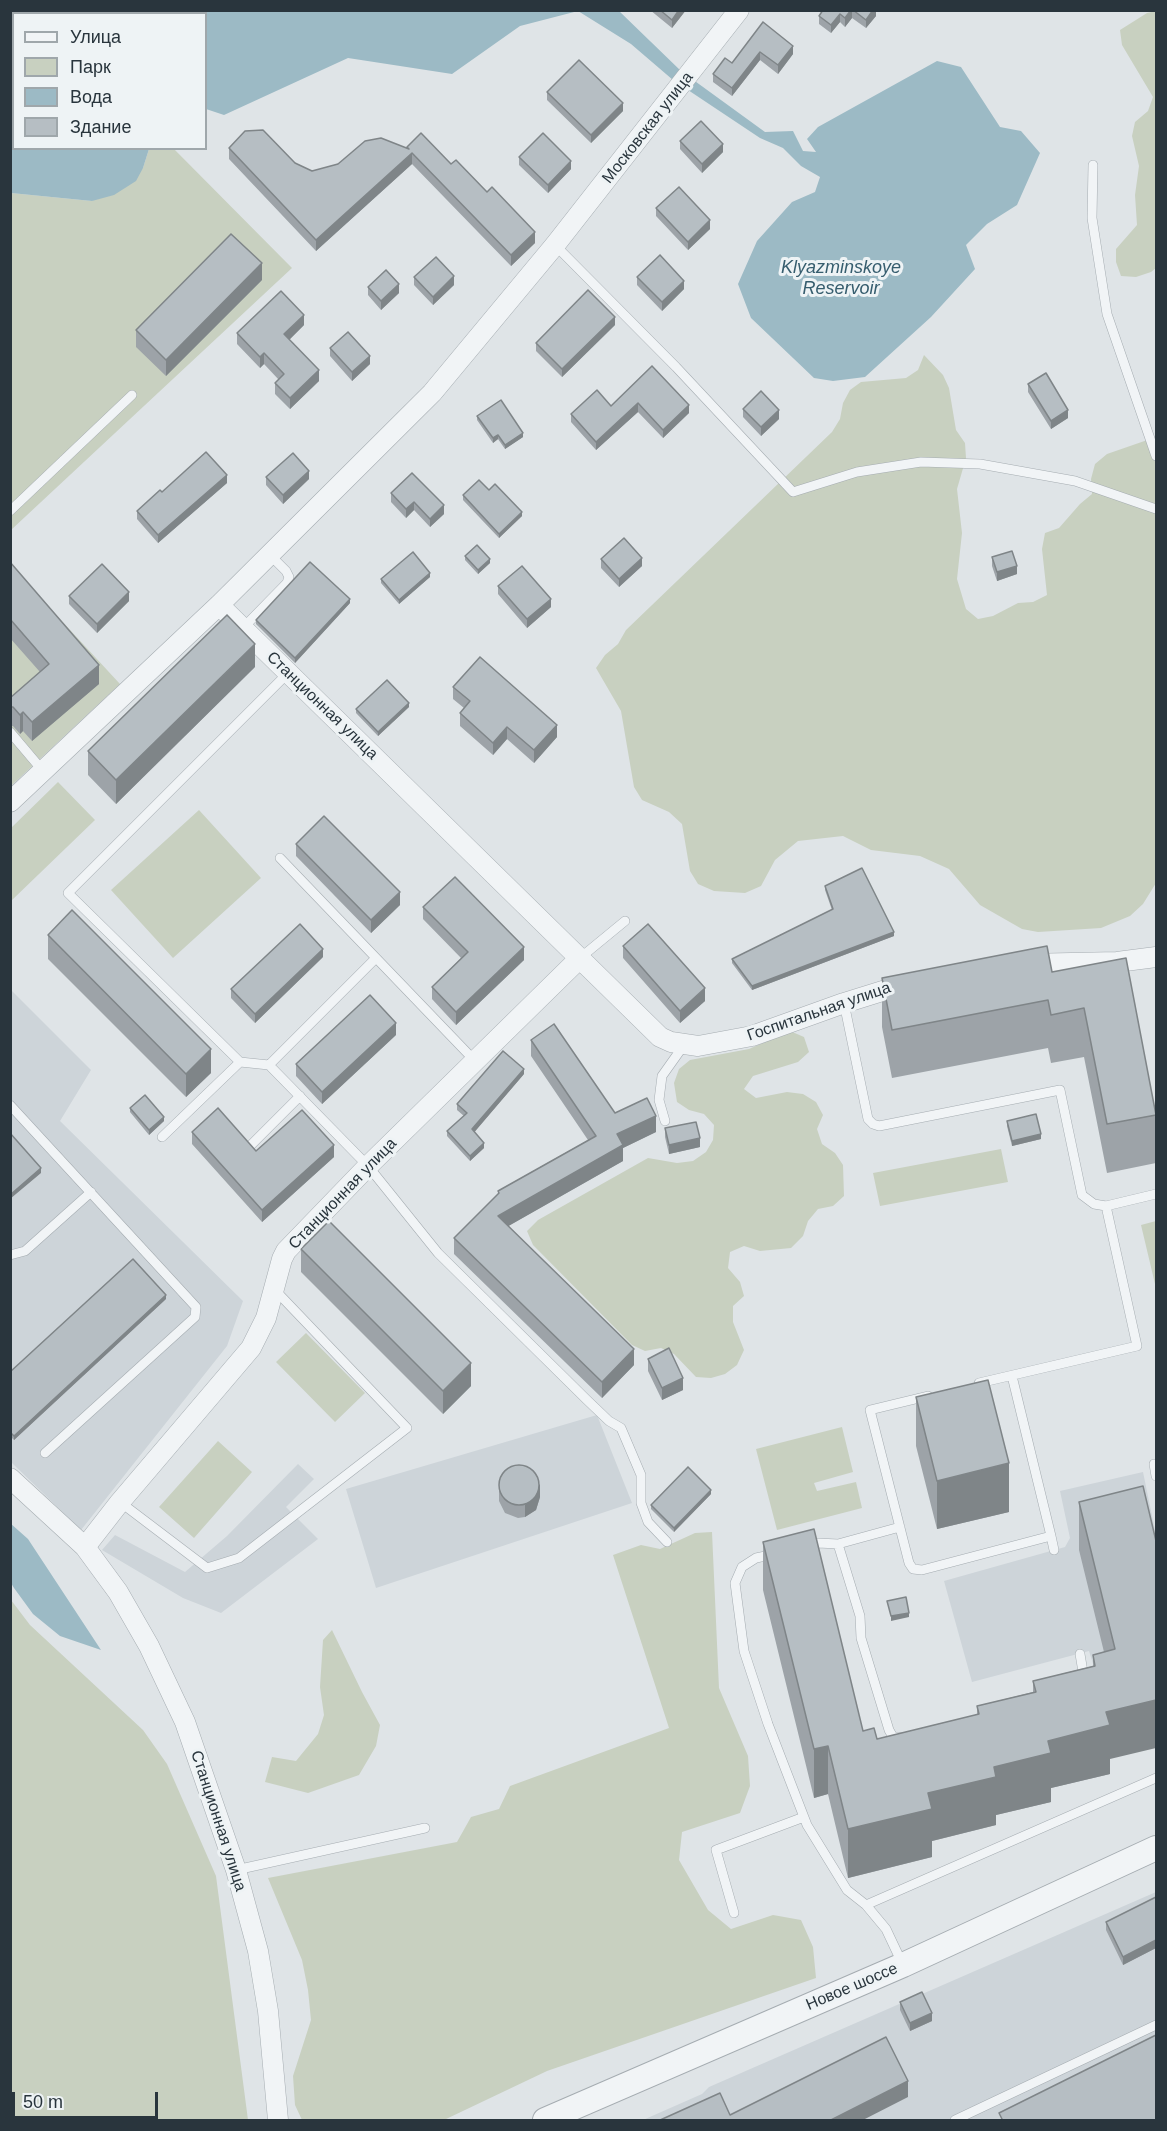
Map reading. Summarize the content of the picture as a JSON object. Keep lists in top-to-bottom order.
{
  "streets": {
    "street": [
      "Московская улица",
      "Станционная улица",
      "Госпитальная улица",
      "Новое шоссе"
    ]
  },
  "crossings": [
    ["Станционная улица", "Госпитальная улица"]
  ],
  "water": ["Klyazminskoye Reservoir"],
  "legend": [
    "Улица",
    "Парк",
    "Вода",
    "Здание"
  ],
  "scale_bar": "50 m"
}
